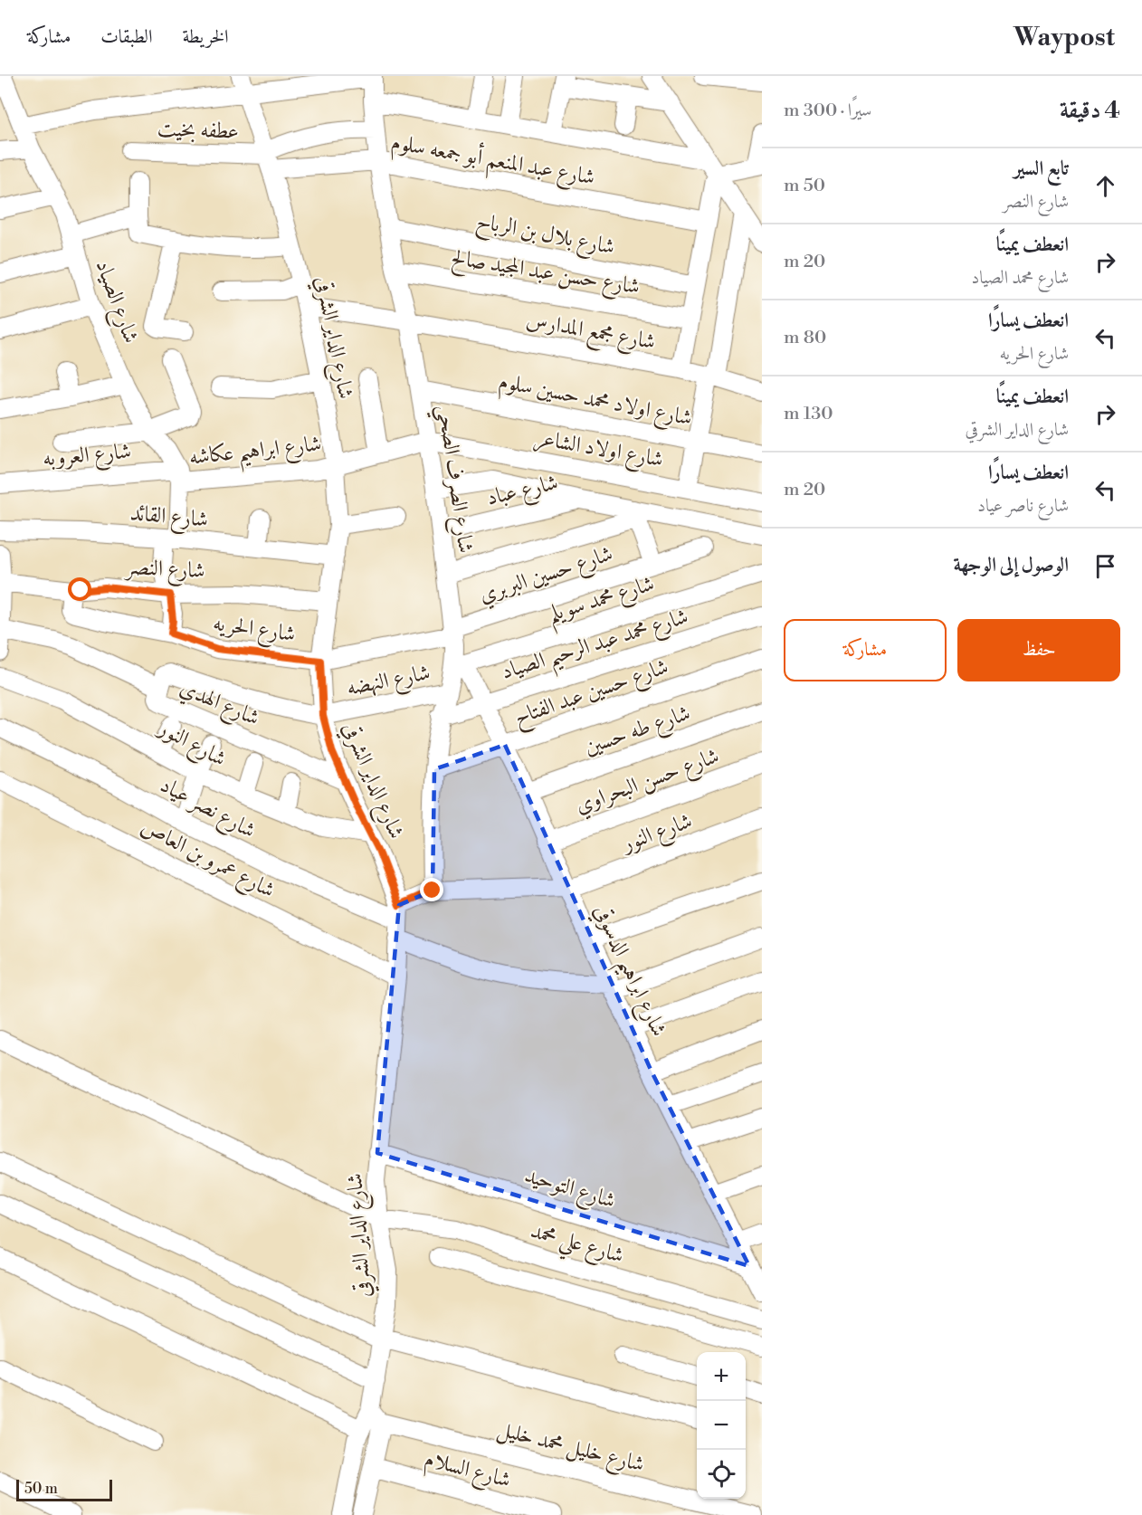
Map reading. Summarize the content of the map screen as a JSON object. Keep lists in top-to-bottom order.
{
  "streets": {
    "street": [
      "عطفه بخيت",
      "شارع عبد المنعم أبو جمعه سلوم",
      "شارع بلال بن الرباح",
      "شارع حسن عبد المجيد صالح",
      "شارع الصياد",
      "شارع مجمع المدارس",
      "شارع الداير الشرقي",
      "شارع اولاد محمد حسين سلوم",
      "شارع اولاد الشاعر",
      "شارع ابراهيم عكاشه",
      "شارع العروبه",
      "شارع الصرف الصحي",
      "شارع عباد",
      "شارع القائد",
      "شارع النصر",
      "شارع حسين البربري",
      "شارع محمد سويلم",
      "شارع الحريه",
      "شارع محمد عبد الرحيم الصياد",
      "شارع النهضه",
      "شارع حسين عبد الفتاح",
      "شارع الهدي",
      "شارع طه حسين",
      "شارع النور",
      "شارع حسن البحراوي",
      "شارع نصر عياد",
      "شارع عمرو بن العاص",
      "شارع ابراهيم الدسوقي",
      "شارع التوحيد",
      "شارع علي محمد",
      "شارع خليل محمد خليل",
      "شارع السلام"
    ]
  },
  "crossings": [
    ["عطفه بخيت", "شارع عبد المنعم أبو جمعه سلوم"],
    ["عطفه بخيت", "شارع الداير الشرقي"],
    ["شارع عبد المنعم أبو جمعه سلوم", "شارع الداير الشرقي"],
    ["شارع عبد المنعم أبو جمعه سلوم", "شارع الصرف الصحي"],
    ["شارع بلال بن الرباح", "شارع الصرف الصحي"],
    ["شارع حسن عبد المجيد صالح", "شارع الصرف الصحي"],
    ["شارع الصياد", "شارع ابراهيم عكاشه"],
    ["شارع الصياد", "شارع العروبه"],
    ["شارع مجمع المدارس", "شارع الداير الشرقي"],
    ["شارع مجمع المدارس", "شارع الصرف الصحي"],
    ["شارع الداير الشرقي", "شارع ابراهيم عكاشه"],
    ["شارع الداير الشرقي", "شارع القائد"],
    ["شارع الداير الشرقي", "شارع النصر"],
    ["شارع الداير الشرقي", "شارع الحريه"],
    ["شارع الداير الشرقي", "شارع النهضه"],
    ["شارع الداير الشرقي", "شارع الهدي"],
    ["شارع الداير الشرقي", "شارع النور"],
    ["شارع الداير الشرقي", "شارع نصر عياد"],
    ["شارع الداير الشرقي", "شارع عمرو بن العاص"],
    ["شارع الداير الشرقي", "شارع التوحيد"],
    ["شارع الداير الشرقي", "شارع علي محمد"],
    ["شارع الداير الشرقي", "شارع خليل محمد خليل"],
    ["شارع الداير الشرقي", "شارع السلام"],
    ["شارع اولاد محمد حسين سلوم", "شارع الصرف الصحي"],
    ["شارع اولاد الشاعر", "شارع ابراهيم عكاشه"],
    ["شارع اولاد الشاعر", "شارع الصرف الصحي"],
    ["شارع ابراهيم عكاشه", "شارع العروبه"],
    ["شارع ابراهيم عكاشه", "شارع الصرف الصحي"],
    ["شارع الصرف الصحي", "شارع عباد"],
    ["شارع الصرف الصحي", "شارع حسين البربري"],
    ["شارع الصرف الصحي", "شارع محمد سويلم"],
    ["شارع الصرف الصحي", "شارع الحريه"],
    ["شارع الصرف الصحي", "شارع محمد عبد الرحيم الصياد"],
    ["شارع الصرف الصحي", "شارع النهضه"],
    ["شارع الصرف الصحي", "شارع حسين عبد الفتاح"],
    ["شارع الصرف الصحي", "شارع النور"],
    ["شارع الصرف الصحي", "شارع ابراهيم الدسوقي"],
    ["شارع النصر", "شارع الحريه"],
    ["شارع حسين البربري", "شارع الحريه"],
    ["شارع محمد سويلم", "شارع ابراهيم الدسوقي"],
    ["شارع محمد عبد الرحيم الصياد", "شارع ابراهيم الدسوقي"],
    ["شارع النهضه", "شارع الهدي"],
    ["شارع حسين عبد الفتاح", "شارع ابراهيم الدسوقي"],
    ["شارع طه حسين", "شارع ابراهيم الدسوقي"],
    ["شارع النور", "شارع ابراهيم الدسوقي"],
    ["شارع حسن البحراوي", "شارع ابراهيم الدسوقي"],
    ["شارع ابراهيم الدسوقي", "شارع التوحيد"]
  ],
  "scale_bar": "50 m",
  "page": {
    "header": "Waypost",
    "nav": ["الخريطة", "الطبقات", "مشاركة"],
    "heading": ["4 دقيقة", "سيرًا · 300 m"],
    "list": [
      ["تابع السير", "شارع النصر", "50 m"],
      ["انعطف يمينًا", "شارع محمد الصياد", "20 m"],
      ["انعطف يسارًا", "شارع الحريه", "80 m"],
      ["انعطف يمينًا", "شارع الداير الشرقي", "130 m"],
      ["انعطف يسارًا", "شارع ناصر عياد", "20 m"],
      "الوصول إلى الوجهة"
    ],
    "buttons": ["حفظ", "مشاركة"],
    "map_buttons": ["+", "−"],
    "scale": "50 m"
  }
}
